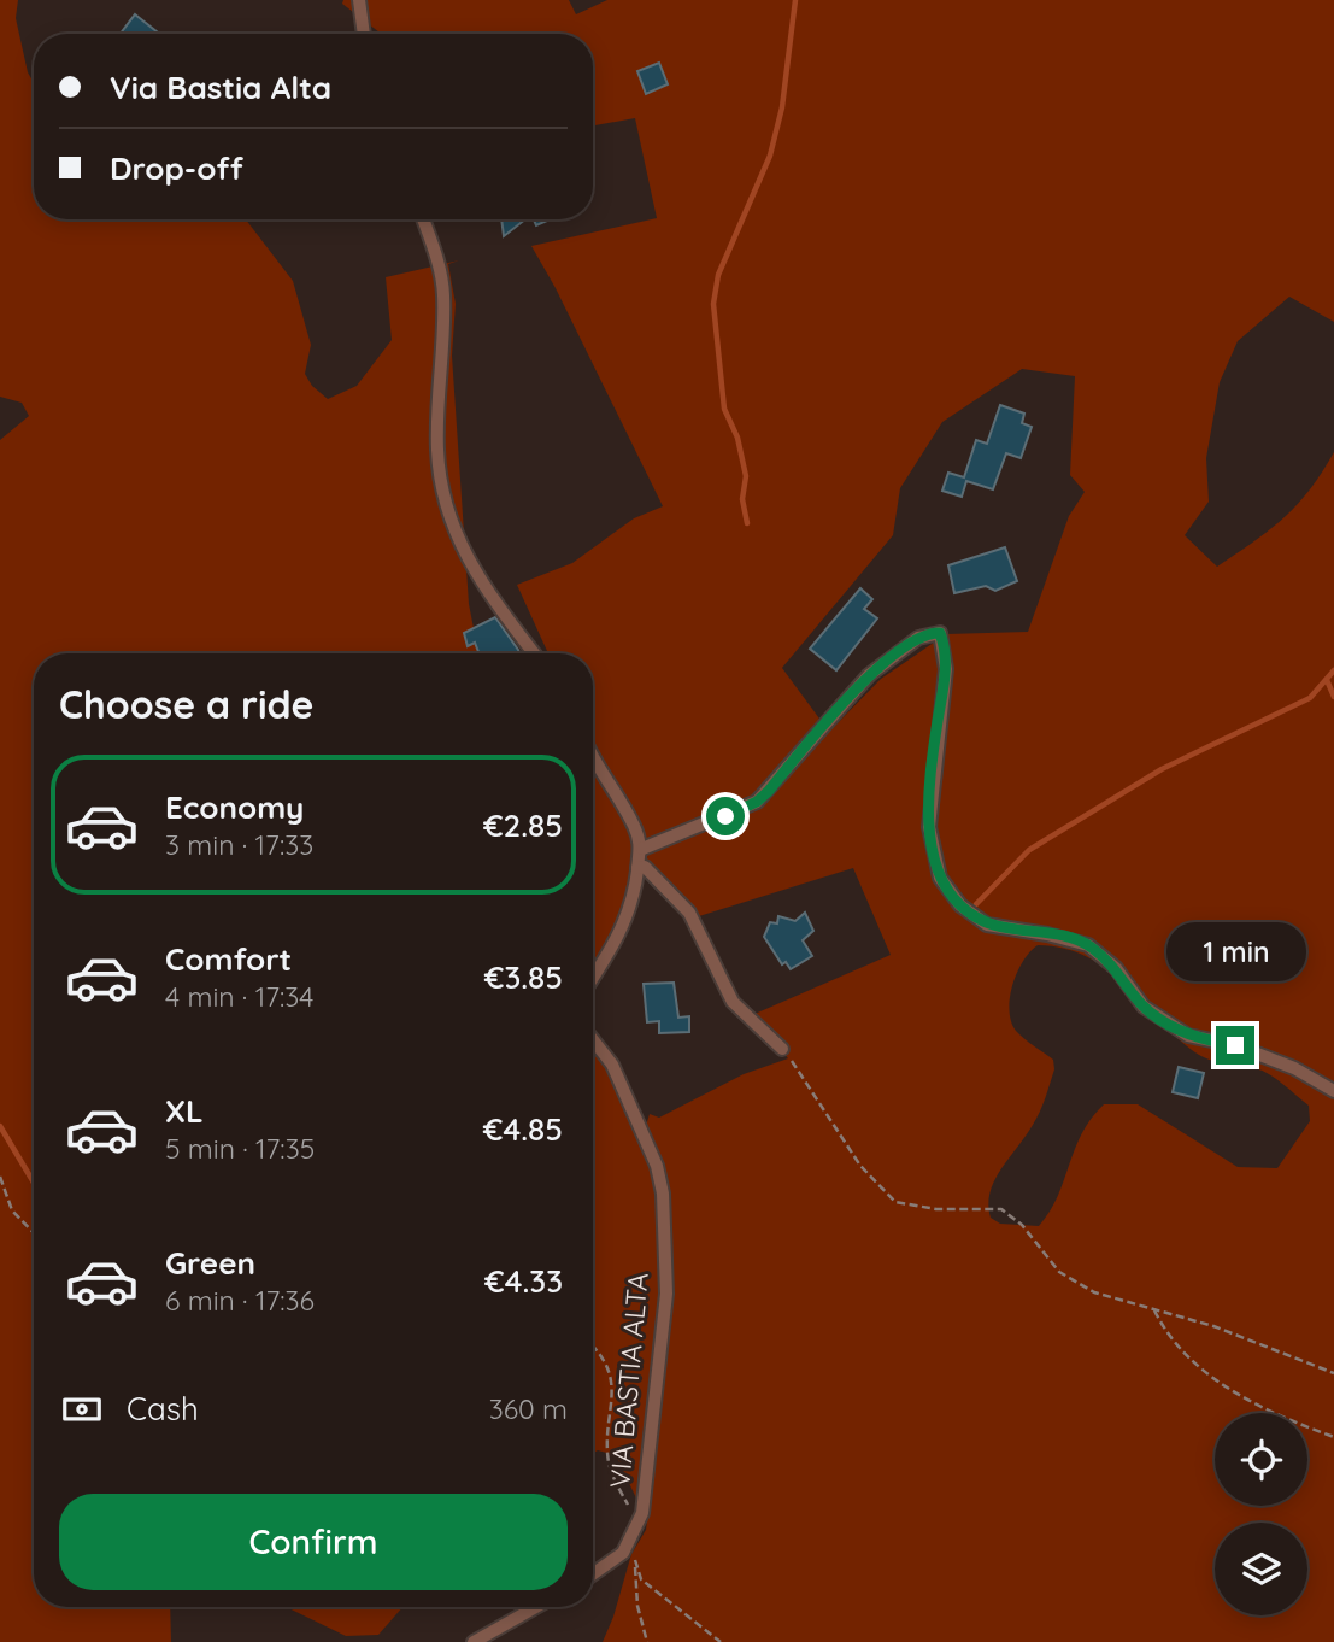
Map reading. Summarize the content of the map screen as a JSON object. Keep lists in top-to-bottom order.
{
  "streets": {
    "street": ["VIA BASTIA ALTA"]
  },
  "page": {
    "banner": ["Via Bastia Alta", "Drop-off"],
    "heading": "Choose a ride",
    "list": [
      {
        "name": "Economy",
        "note": "3 min · 17:33",
        "value": "€2.85"
      },
      {
        "name": "Comfort",
        "note": "4 min · 17:34",
        "value": "€3.85"
      },
      {
        "name": "XL",
        "note": "5 min · 17:35",
        "value": "€4.85"
      },
      {
        "name": "Green",
        "note": "6 min · 17:36",
        "value": "€4.33"
      }
    ],
    "bubble": "1 min",
    "pay": ["Cash", "360 m"],
    "buttons": "Confirm"
  }
}
